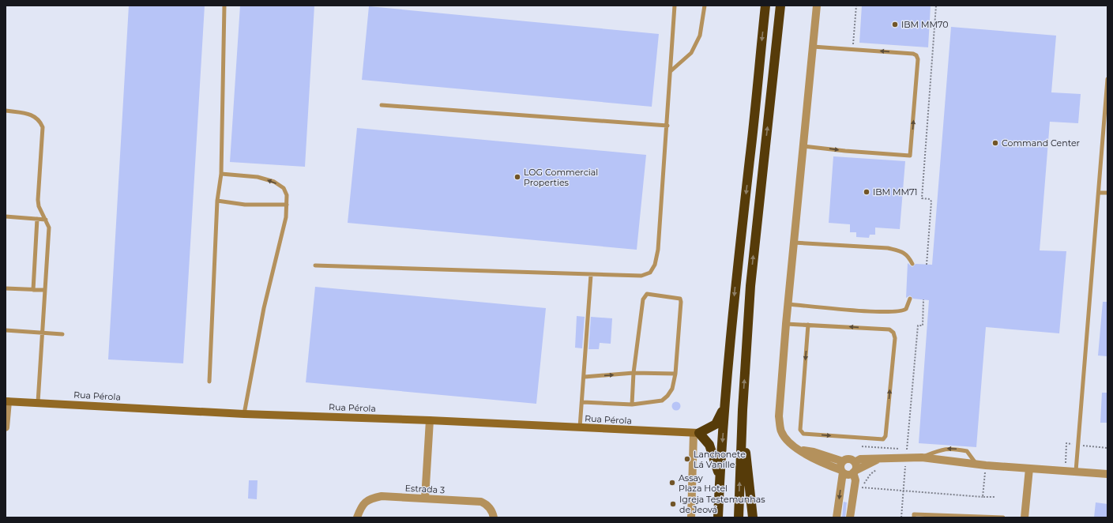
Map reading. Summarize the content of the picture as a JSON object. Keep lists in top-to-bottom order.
{
  "streets": {
    "street": ["Rua Pérola", "Estrada 3"]
  },
  "places": [
    "IBM MM70",
    "Command Center",
    "LOG Commercial Properties",
    "IBM MM71",
    "Lanchonete Lá Vanille",
    "Assay Plaza Hotel",
    "Igreja Testemunhas de Jeová"
  ]
}
